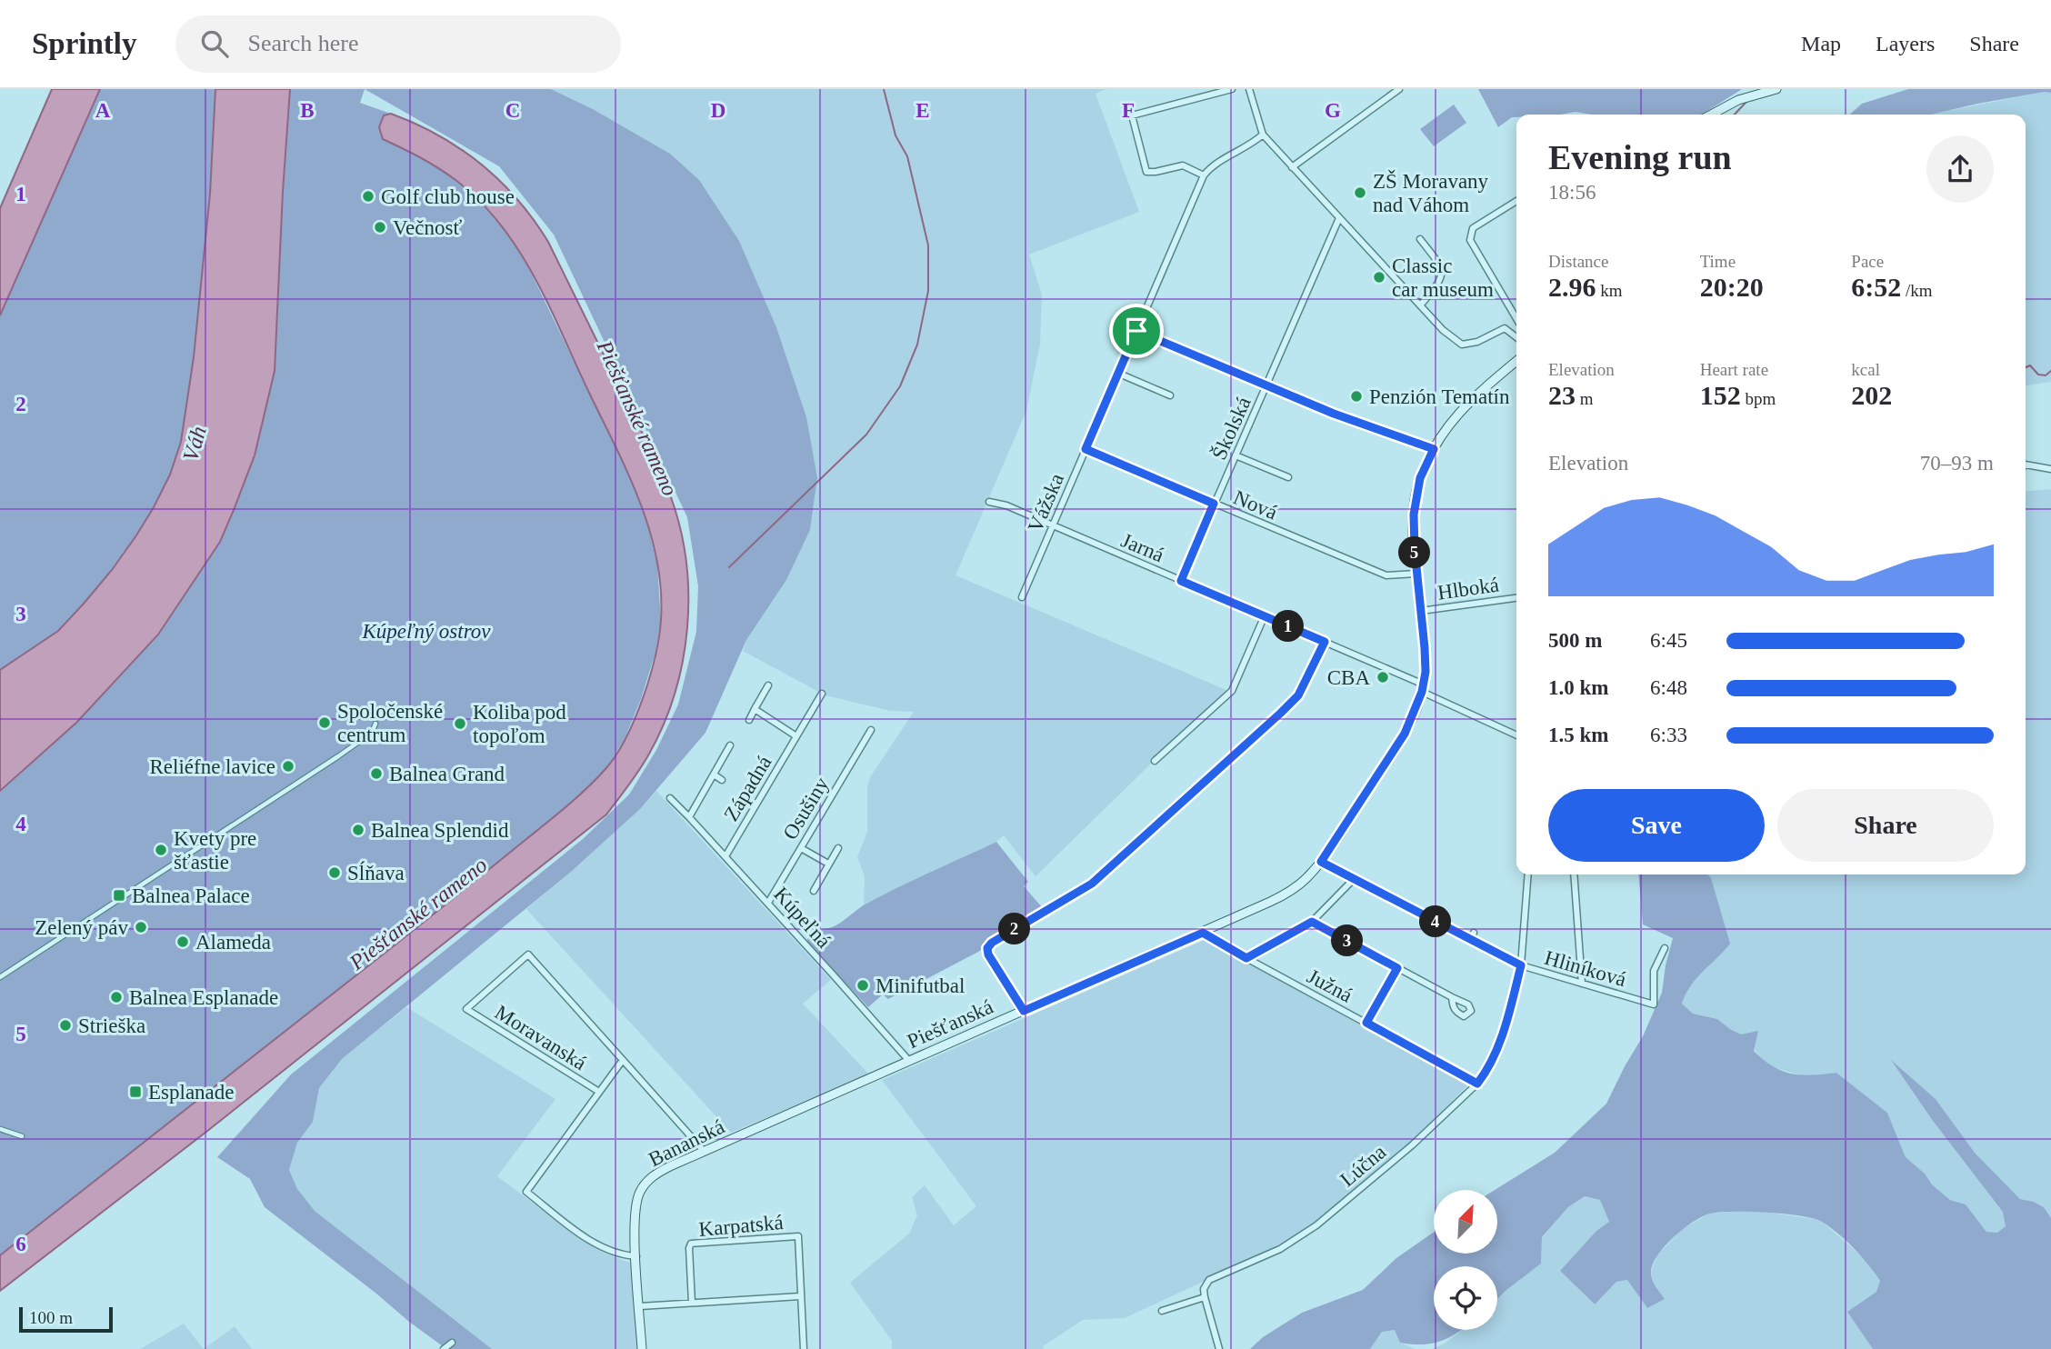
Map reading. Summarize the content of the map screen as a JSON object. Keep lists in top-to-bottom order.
{
  "streets": {
    "main road": ["Piešťanská", "Bananská"],
    "street": [
      "Školská",
      "Vážska",
      "Nová",
      "Jarná",
      "Hlboká",
      "Západná",
      "Osušiny",
      "Kúpeľná",
      "Hliníková",
      "Južná",
      "Moravanská",
      "Lúčna",
      "Karpatská"
    ]
  },
  "crossings": [
    ["Školská", "Nová"],
    ["Školská", "Jarná"],
    ["Vážska", "Nová"],
    ["Vážska", "Jarná"],
    ["Nová", "Piešťanská"],
    ["Jarná", "Piešťanská"],
    ["Hlboká", "Piešťanská"],
    ["Západná", "Kúpeľná"],
    ["Osušiny", "Kúpeľná"],
    ["Kúpeľná", "Piešťanská"],
    ["Hliníková", "Piešťanská"],
    ["Hliníková", "Lúčna"],
    ["Južná", "Piešťanská"],
    ["Južná", "Lúčna"],
    ["Piešťanská", "Bananská"],
    ["Moravanská", "Bananská"]
  ],
  "water": ["Piešťanské rameno", "Váh"],
  "parks": ["Kúpeľný ostrov"],
  "places": {
    "other": [
      "ZŠ Moravany nad Váhom",
      "Golf club house",
      "Večnosť",
      "Classic car museum",
      "Penzión Tematín",
      "CBA",
      "Spoločenské centrum",
      "Koliba pod topoľom",
      "Reliéfne lavice",
      "Balnea Grand",
      "Balnea Splendid",
      "Kvety pre šťastie",
      "Sĺňava",
      "Zelený páv",
      "Alameda",
      "Minifutbal",
      "Balnea Esplanade",
      "Strieška"
    ],
    "transit": ["Balnea Palace", "Esplanade"]
  },
  "scale_bar": "100 m",
  "north": "top right",
  "page": {
    "header": "Sprintly",
    "search": "Search here",
    "nav": ["Map", "Layers", "Share"],
    "heading": ["Evening run", "18:56"],
    "stats": [
      ["Distance", "2.96 km"],
      ["Time", "20:20"],
      ["Pace", "6:52 /km"],
      ["Elevation", "23 m"],
      ["Heart rate", "152 bpm"],
      ["kcal", "202"]
    ],
    "chart": ["Elevation", "70–93 m"],
    "pins": [
      "5",
      "1",
      "4",
      "2",
      "3"
    ],
    "list": [
      {
        "name": "500 m",
        "note": "6:45"
      },
      {
        "name": "1.0 km",
        "note": "6:48"
      },
      {
        "name": "1.5 km",
        "note": "6:33"
      }
    ],
    "buttons": ["Save", "Share"],
    "scale": "100 m"
  },
  "grid": {
    "columns": [
      "A",
      "B",
      "C",
      "D",
      "E",
      "F",
      "G"
    ],
    "rows": [
      "1",
      "2",
      "3",
      "4",
      "5",
      "6"
    ]
  }
}
